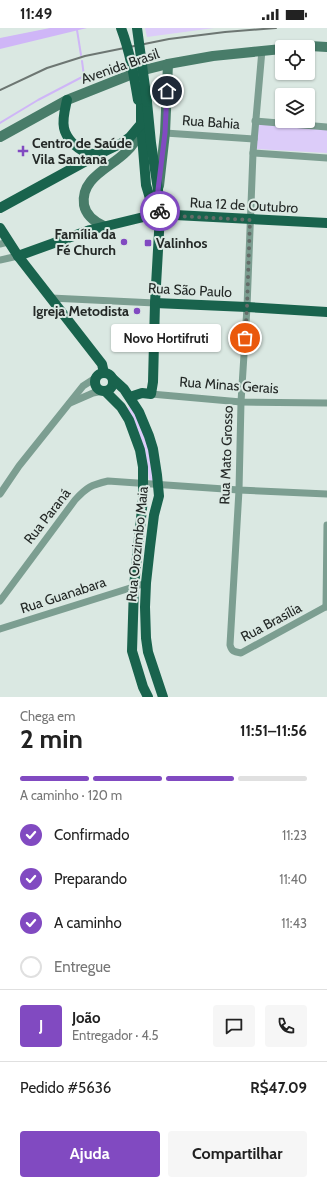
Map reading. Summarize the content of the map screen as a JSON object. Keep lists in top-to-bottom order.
{
  "streets": {
    "main road": [
      "Avenida Brasil",
      "Rua 12 de Outubro",
      "Rua São Paulo",
      "Rua Minas Gerais",
      "Rua Orozimbo Maia"
    ],
    "street": [
      "Rua Bahia",
      "Rua Mato Grosso",
      "Rua Paraná",
      "Rua Guanabara",
      "Rua Brasília"
    ]
  },
  "crossings": [
    ["Avenida Brasil", "Rua Mato Grosso"],
    ["Rua Bahia", "Rua Mato Grosso"],
    ["Rua 12 de Outubro", "Rua Mato Grosso"],
    ["Rua São Paulo", "Rua Mato Grosso"],
    ["Rua Minas Gerais", "Rua Mato Grosso"],
    ["Rua Minas Gerais", "Rua Orozimbo Maia"],
    ["Rua Mato Grosso", "Rua Paraná"],
    ["Rua Mato Grosso", "Rua Brasília"],
    ["Rua Paraná", "Rua Orozimbo Maia"],
    ["Rua Orozimbo Maia", "Rua Guanabara"]
  ],
  "places": {
    "health": ["Centro de Saúde Vila Santana"],
    "other": ["Família da Fé Church", "Igreja Metodista", "Novo Hortifruti"],
    "transit": ["Valinhos"]
  },
  "page": {
    "status": "11:49",
    "bubble": "Novo Hortifruti",
    "heading": ["2 min", "Chega em", "11:51–11:56"],
    "panel": [
      "João",
      "Entregador · 4.5",
      "Pedido #5636",
      "R$47.09"
    ],
    "bar": "A caminho · 120 m",
    "list": [
      ["Confirmado", "11:23"],
      ["Preparando", "11:40"],
      ["A caminho", "11:43"],
      "Entregue"
    ],
    "round": "J",
    "buttons": ["Ajuda", "Compartilhar"]
  }
}
